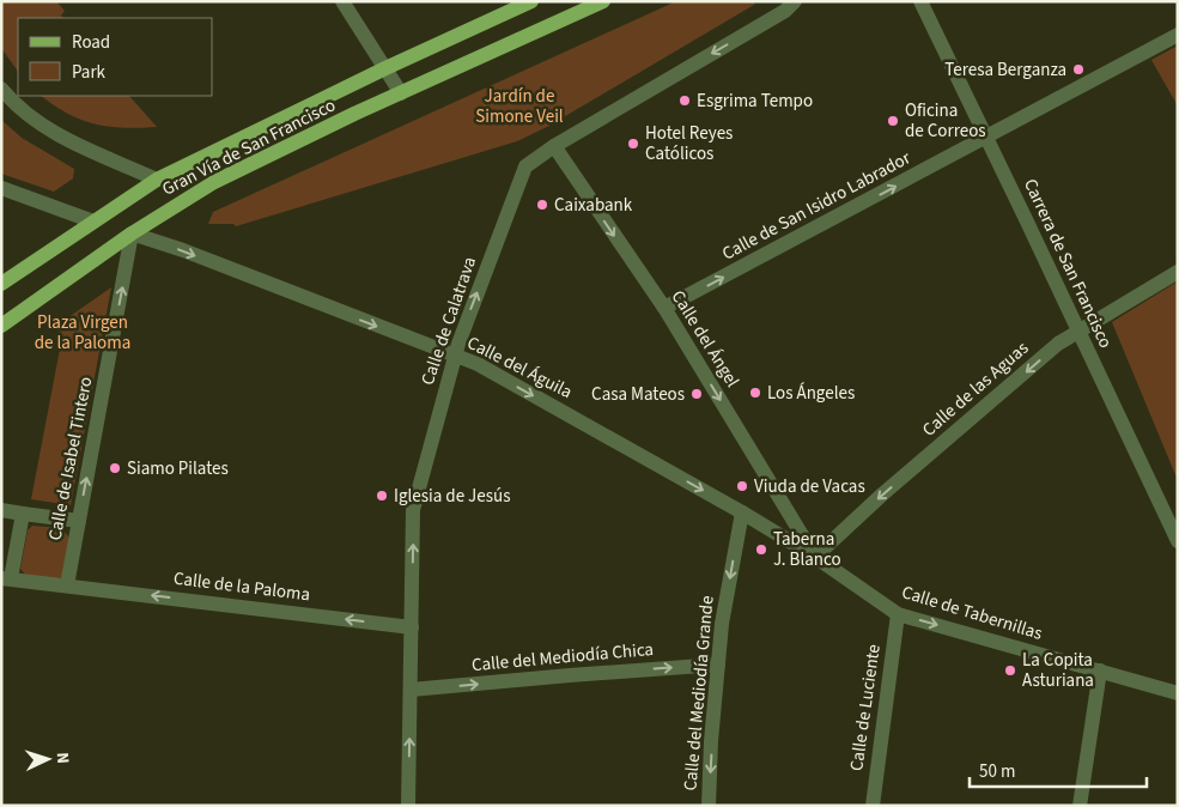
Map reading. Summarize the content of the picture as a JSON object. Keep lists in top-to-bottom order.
{
  "streets": {
    "main road": ["Gran Vía de San Francisco"],
    "street": [
      "Calle de San Isidro Labrador",
      "Carrera de San Francisco",
      "Calle de Calatrava",
      "Calle del Ángel",
      "Calle del Águila",
      "Calle de las Aguas",
      "Calle de Isabel Tintero",
      "Calle de la Paloma",
      "Calle de Tabernillas",
      "Calle del Mediodía Chica",
      "Calle del Mediodía Grande",
      "Calle de Luciente"
    ]
  },
  "crossings": [
    ["Gran Vía de San Francisco", "Calle del Águila"],
    ["Gran Vía de San Francisco", "Calle de Isabel Tintero"],
    ["Calle de San Isidro Labrador", "Carrera de San Francisco"],
    ["Calle de San Isidro Labrador", "Calle del Ángel"],
    ["Carrera de San Francisco", "Calle de las Aguas"],
    ["Calle de Calatrava", "Calle del Ángel"],
    ["Calle de Calatrava", "Calle del Águila"],
    ["Calle de Calatrava", "Calle de la Paloma"],
    ["Calle de Calatrava", "Calle del Mediodía Chica"],
    ["Calle del Ángel", "Calle de las Aguas"],
    ["Calle del Ángel", "Calle de Tabernillas"],
    ["Calle del Águila", "Calle de Isabel Tintero"],
    ["Calle del Águila", "Calle de Tabernillas"],
    ["Calle del Águila", "Calle del Mediodía Grande"],
    ["Calle de las Aguas", "Calle de Tabernillas"],
    ["Calle de Isabel Tintero", "Calle de la Paloma"],
    ["Calle de Tabernillas", "Calle del Mediodía Grande"],
    ["Calle de Tabernillas", "Calle de Luciente"],
    ["Calle del Mediodía Chica", "Calle del Mediodía Grande"]
  ],
  "one_way": [
    "Calle de San Isidro Labrador",
    "Calle del Ángel",
    "Calle del Águila",
    "Calle de las Aguas",
    "Calle de Isabel Tintero",
    "Calle de la Paloma",
    "Calle de Tabernillas",
    "Calle del Mediodía Chica",
    "Calle del Mediodía Grande"
  ],
  "parks": ["Jardín de Simone Veil", "Plaza Virgen de la Paloma"],
  "places": [
    "Teresa Berganza",
    "Esgrima Tempo",
    "Oficina de Correos",
    "Hotel Reyes Católicos",
    "Caixabank",
    "Los Ángeles",
    "Casa Mateos",
    "Siamo Pilates",
    "Viuda de Vacas",
    "Iglesia de Jesús",
    "Taberna J. Blanco",
    "La Copita Asturiana"
  ],
  "legend": ["Road", "Park"],
  "scale_bar": "50 m",
  "north": "right"
}
